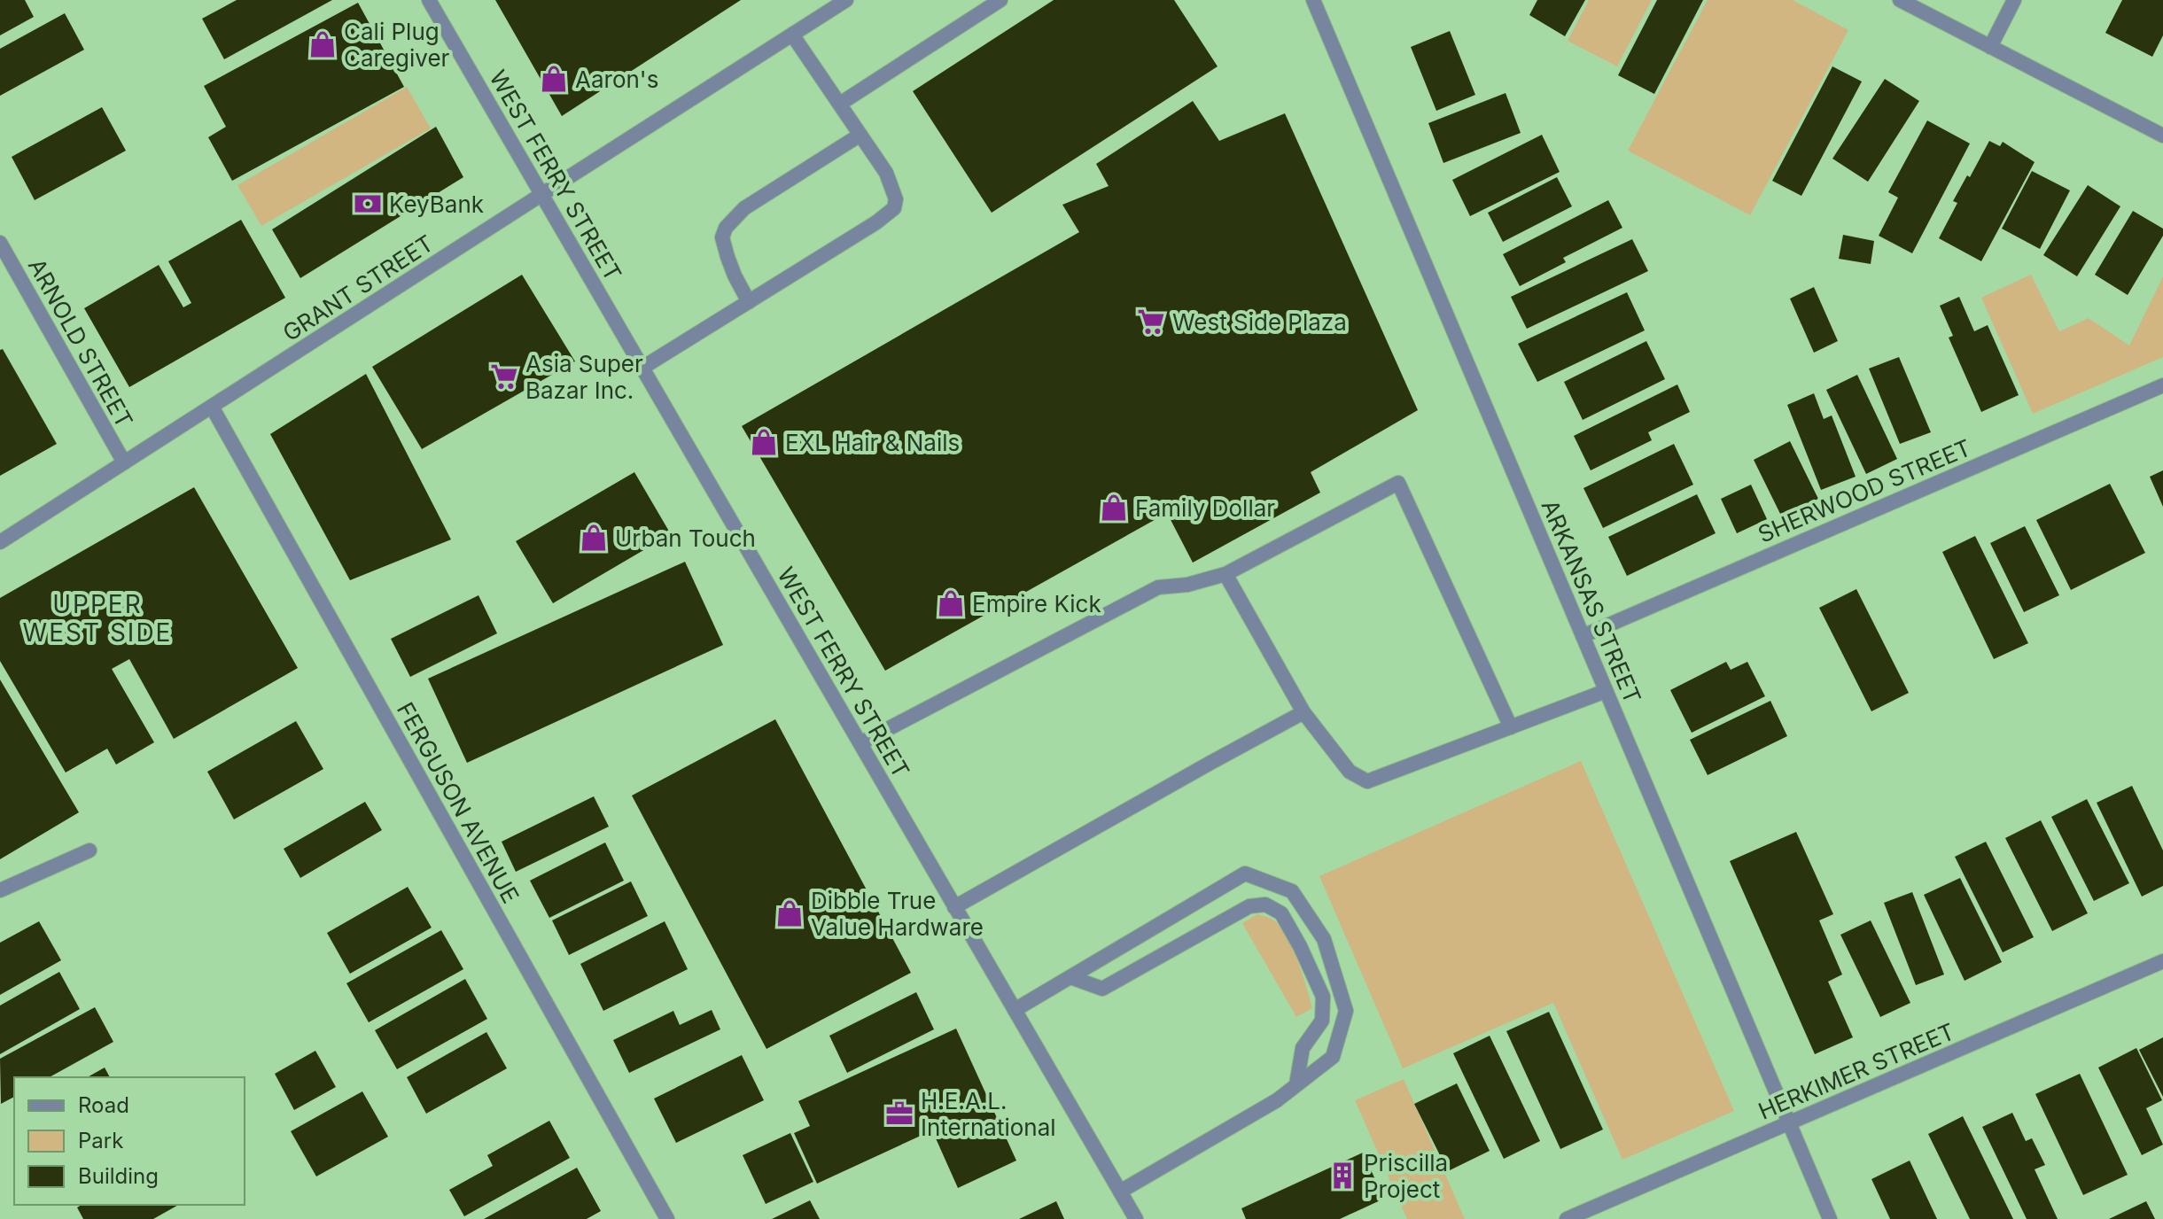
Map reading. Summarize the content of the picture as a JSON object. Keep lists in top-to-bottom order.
{
  "streets": {
    "street": [
      "WEST FERRY STREET",
      "GRANT STREET",
      "ARNOLD STREET",
      "SHERWOOD STREET",
      "ARKANSAS STREET",
      "FERGUSON AVENUE",
      "HERKIMER STREET"
    ]
  },
  "crossings": [
    ["WEST FERRY STREET", "GRANT STREET"],
    ["GRANT STREET", "ARNOLD STREET"],
    ["GRANT STREET", "FERGUSON AVENUE"],
    ["SHERWOOD STREET", "ARKANSAS STREET"],
    ["ARKANSAS STREET", "HERKIMER STREET"]
  ],
  "districts": ["UPPER WEST SIDE"],
  "places": {
    "shop": [
      "Cali Plug Caregiver",
      "Aaron's",
      "EXL Hair & Nails",
      "Family Dollar",
      "Urban Touch",
      "Empire Kick",
      "Dibble True Value Hardware"
    ],
    "bank": ["KeyBank"],
    "supermarket": ["West Side Plaza", "Asia Super Bazar Inc."],
    "office": ["H.E.A.L. International"],
    "building": ["Priscilla Project"]
  },
  "legend": ["Road", "Park", "Building"]
}
